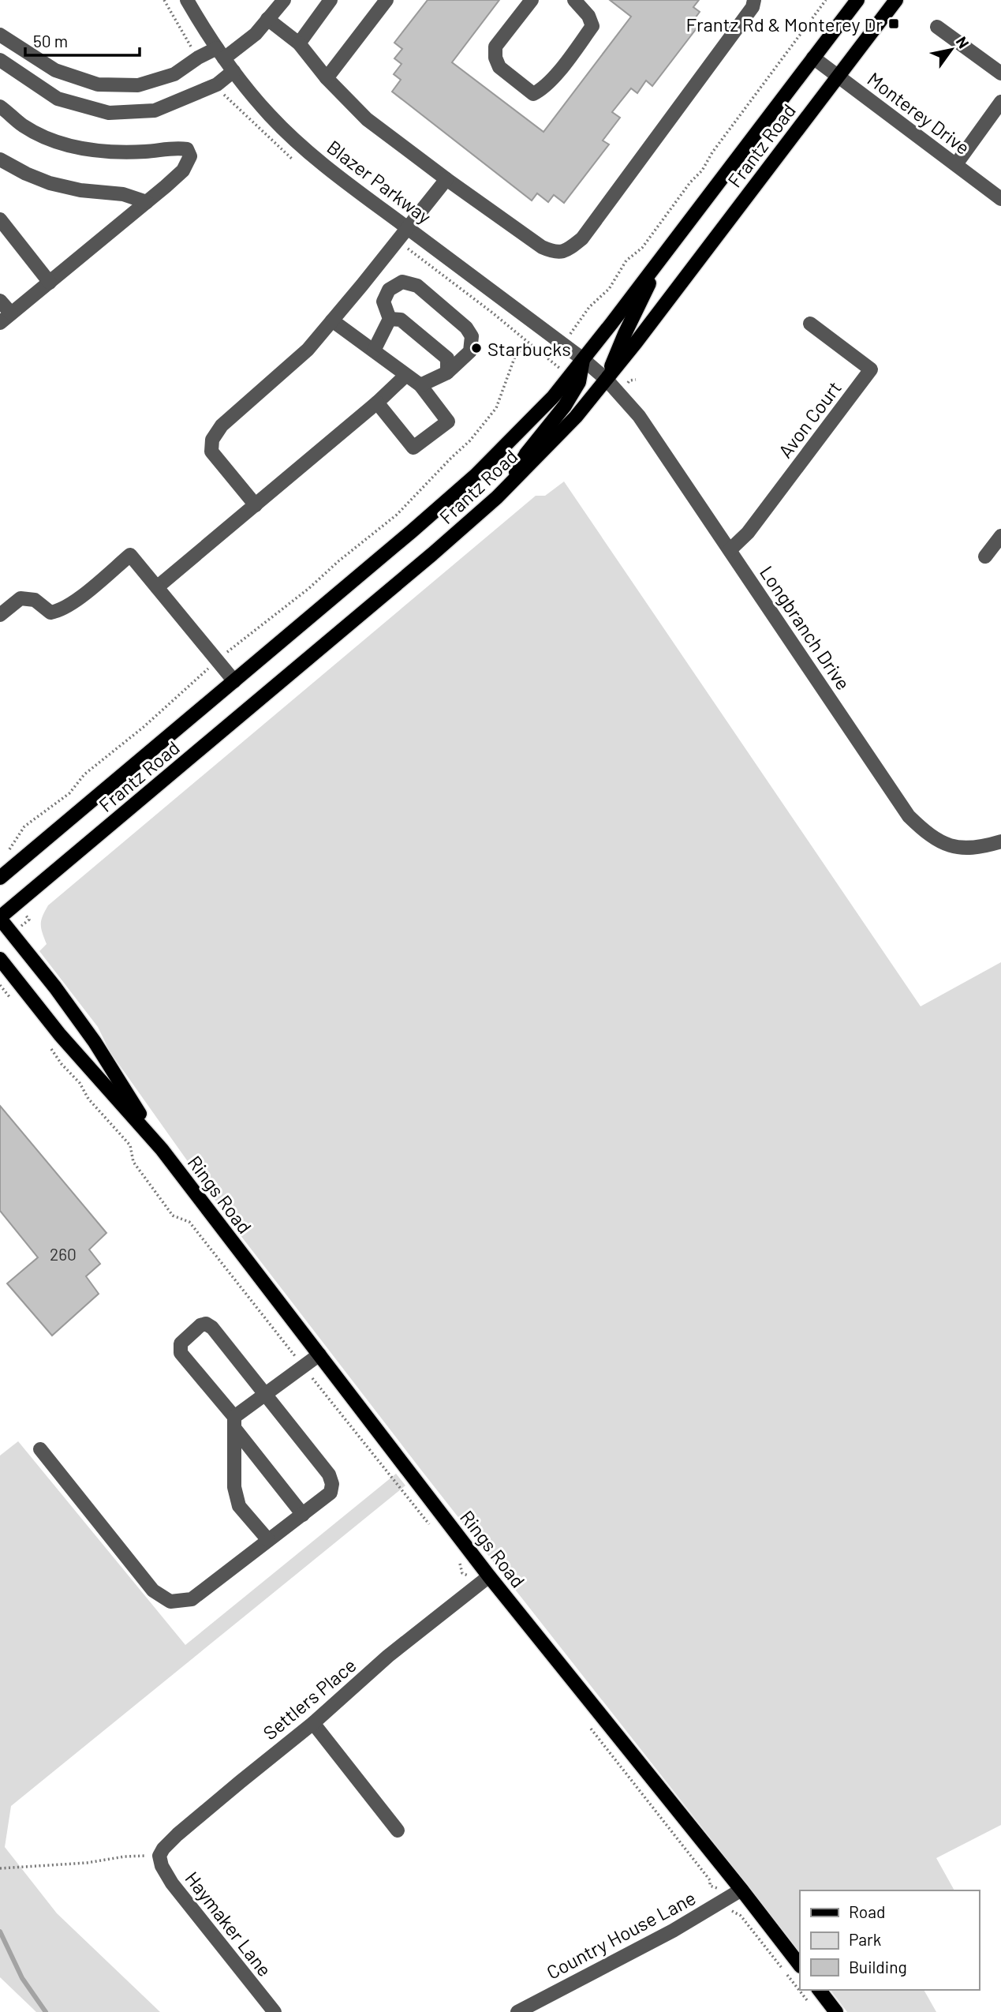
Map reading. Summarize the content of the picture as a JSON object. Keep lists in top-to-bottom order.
{
  "streets": {
    "main road": ["Frantz Road", "Rings Road"],
    "street": [
      "Monterey Drive",
      "Blazer Parkway",
      "Avon Court",
      "Longbranch Drive",
      "Settlers Place",
      "Haymaker Lane",
      "Country House Lane"
    ]
  },
  "crossings": [
    ["Monterey Drive", "Frantz Road"],
    ["Frantz Road", "Blazer Parkway"],
    ["Frantz Road", "Longbranch Drive"],
    ["Frantz Road", "Rings Road"],
    ["Blazer Parkway", "Longbranch Drive"],
    ["Avon Court", "Longbranch Drive"],
    ["Rings Road", "Settlers Place"],
    ["Rings Road", "Country House Lane"],
    ["Settlers Place", "Haymaker Lane"]
  ],
  "places": {
    "transit": ["Frantz Rd & Monterey Dr"],
    "other": ["Starbucks"]
  },
  "house_numbers": ["260"],
  "legend": ["Road", "Park", "Building"],
  "scale_bar": "50 m",
  "north": "top right"
}
